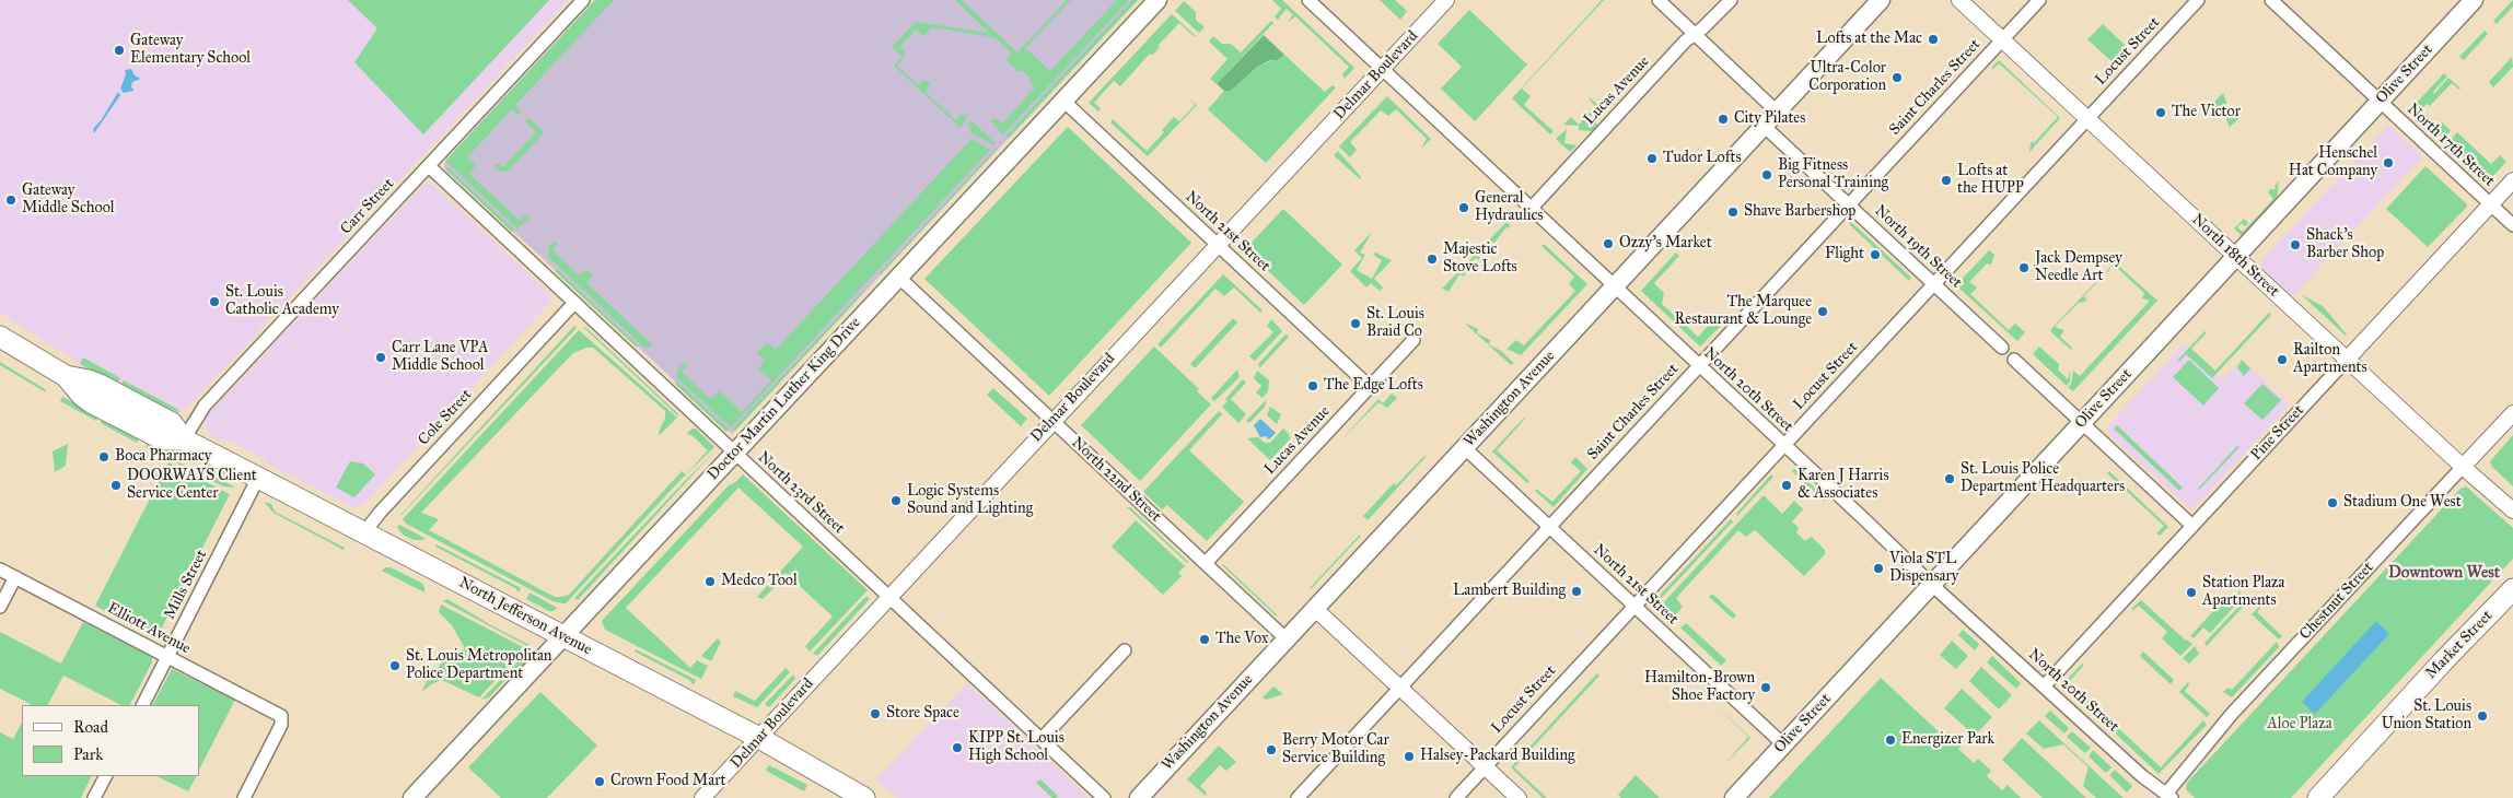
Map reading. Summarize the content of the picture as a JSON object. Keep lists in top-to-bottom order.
{
  "streets": {
    "main road": [
      "Olive Street",
      "Doctor Martin Luther King Drive",
      "Washington Avenue",
      "North Jefferson Avenue",
      "Market Street"
    ],
    "street": [
      "Locust Street",
      "Delmar Boulevard",
      "Saint Charles Street",
      "Lucas Avenue",
      "North 17th Street",
      "Carr Street",
      "North 21st Street",
      "North 19th Street",
      "North 18th Street",
      "North 20th Street",
      "Cole Street",
      "Pine Street",
      "North 22nd Street",
      "North 23rd Street",
      "Mills Street",
      "Chestnut Street",
      "Elliott Avenue"
    ]
  },
  "crossings": [
    ["Locust Street", "North 21st Street"],
    ["Locust Street", "North 19th Street"],
    ["Locust Street", "North 18th Street"],
    ["Locust Street", "North 20th Street"],
    ["Olive Street", "North 17th Street"],
    ["Olive Street", "North 21st Street"],
    ["Olive Street", "North 18th Street"],
    ["Olive Street", "North 20th Street"],
    ["Delmar Boulevard", "North 21st Street"],
    ["Delmar Boulevard", "North 20th Street"],
    ["Delmar Boulevard", "North 22nd Street"],
    ["Delmar Boulevard", "North 23rd Street"],
    ["Delmar Boulevard", "North Jefferson Avenue"],
    ["Saint Charles Street", "North 21st Street"],
    ["Saint Charles Street", "North 19th Street"],
    ["Saint Charles Street", "North 18th Street"],
    ["Saint Charles Street", "North 20th Street"],
    ["Lucas Avenue", "North 21st Street"],
    ["Lucas Avenue", "North 20th Street"],
    ["Lucas Avenue", "North 22nd Street"],
    ["North 17th Street", "Pine Street"],
    ["Carr Street", "North 23rd Street"],
    ["Carr Street", "North Jefferson Avenue"],
    ["North 21st Street", "Doctor Martin Luther King Drive"],
    ["North 21st Street", "Washington Avenue"],
    ["North 19th Street", "Washington Avenue"],
    ["North 18th Street", "Pine Street"],
    ["North 18th Street", "Chestnut Street"],
    ["North 20th Street", "Washington Avenue"],
    ["North 20th Street", "Pine Street"],
    ["North 20th Street", "Chestnut Street"],
    ["Doctor Martin Luther King Drive", "North 22nd Street"],
    ["Doctor Martin Luther King Drive", "North 23rd Street"],
    ["Doctor Martin Luther King Drive", "North Jefferson Avenue"],
    ["Washington Avenue", "North 22nd Street"],
    ["Cole Street", "North 23rd Street"],
    ["Cole Street", "North Jefferson Avenue"],
    ["Mills Street", "North Jefferson Avenue"],
    ["Mills Street", "Elliott Avenue"]
  ],
  "districts": ["Downtown West"],
  "parks": ["Aloe Plaza"],
  "places": [
    "Lofts at the Mac",
    "Gateway Elementary School",
    "Ultra-Color Corporation",
    "The Victor",
    "City Pilates",
    "Tudor Lofts",
    "Henschel Hat Company",
    "Big Fitness Personal Training",
    "Lofts at the HUPP",
    "Gateway Middle School",
    "General Hydraulics",
    "Shave Barbershop",
    "Ozzy's Market",
    "Shack’s Barber Shop",
    "Flight",
    "Majestic Stove Lofts",
    "Jack Dempsey Needle Art",
    "St. Louis Catholic Academy",
    "The Marquee Restaurant & Lounge",
    "St. Louis Braid Co",
    "Carr Lane VPA Middle School",
    "Railton Apartments",
    "The Edge Lofts",
    "Boca Pharmacy",
    "St. Louis Police Department Headquarters",
    "DOORWAYS Client Service Center",
    "Karen J Harris & Associates",
    "Logic Systems Sound and Lighting",
    "Stadium One West",
    "Viola STL Dispensary",
    "Medco Tool",
    "Lambert Building",
    "Station Plaza Apartments",
    "The Vox",
    "St. Louis Metropolitan Police Department",
    "Hamilton-Brown Shoe Factory",
    "Store Space",
    "St. Louis Union Station",
    "Energizer Park",
    "KIPP St. Louis High School",
    "Berry Motor Car Service Building",
    "Halsey-Packard Building",
    "Crown Food Mart"
  ],
  "legend": ["Road", "Park"]
}
